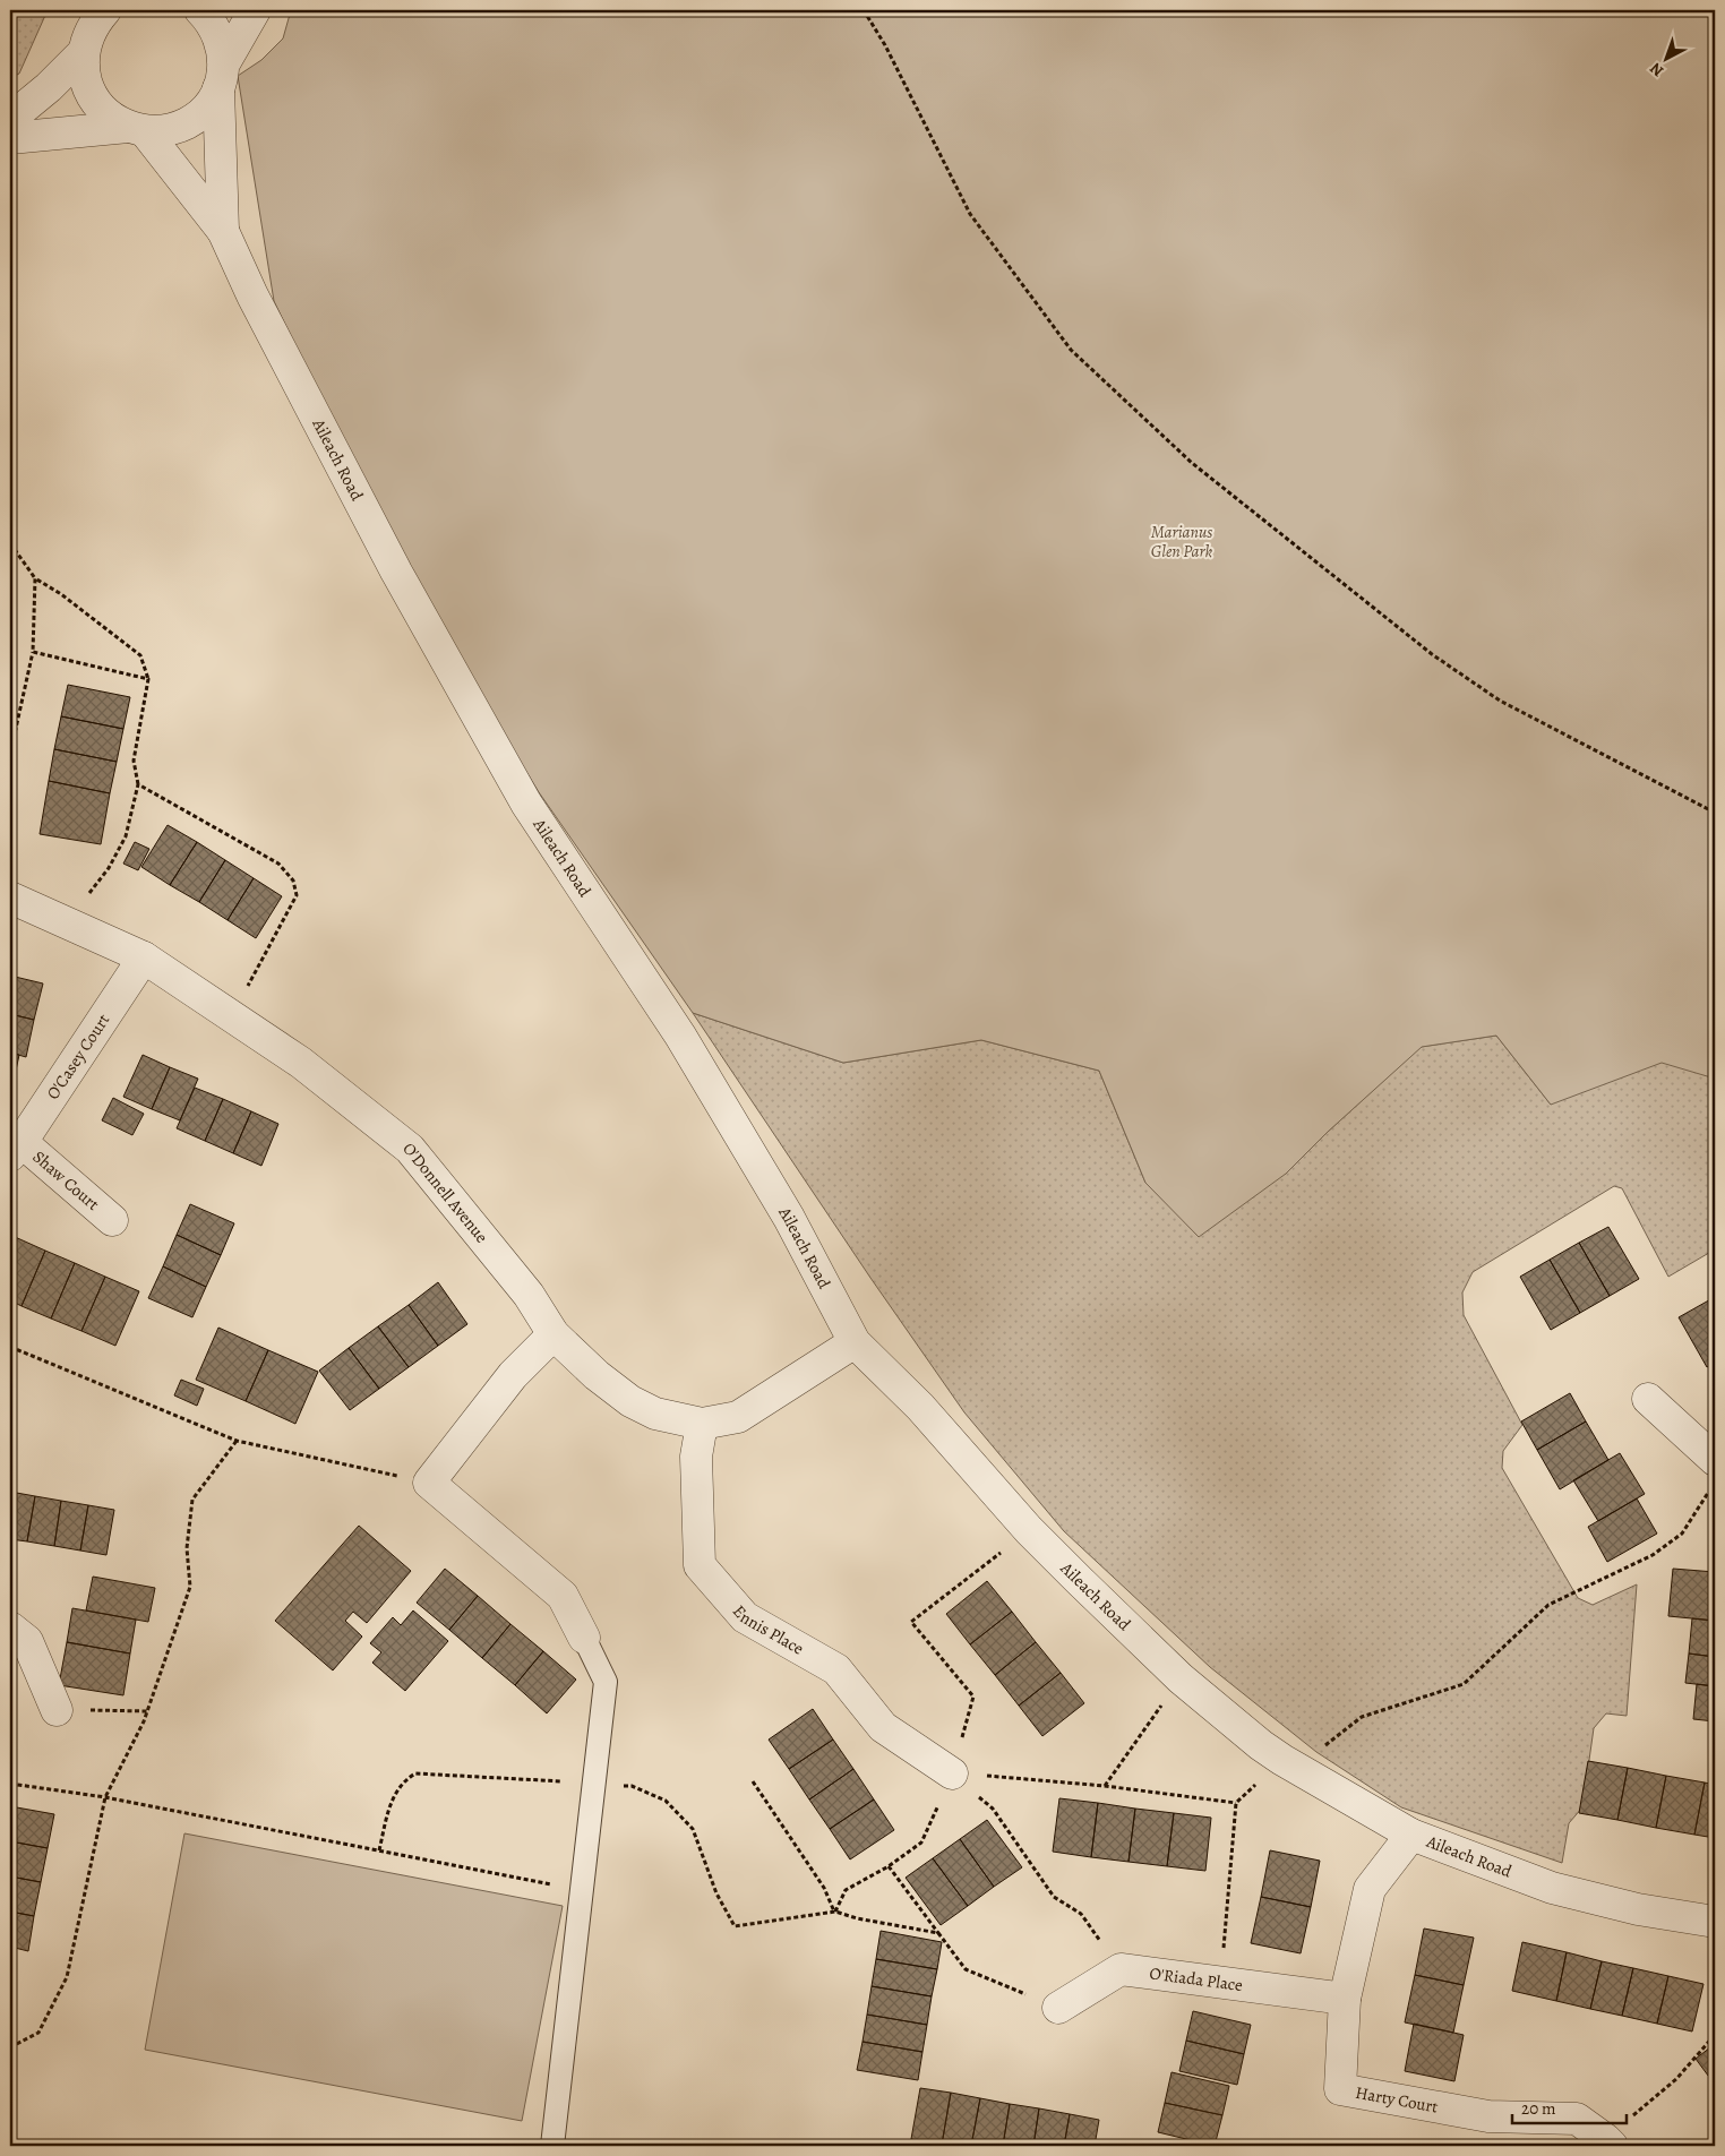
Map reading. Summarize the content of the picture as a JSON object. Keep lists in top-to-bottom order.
{
  "streets": {
    "street": [
      "Aileach Road",
      "O'Casey Court",
      "Shaw Court",
      "O'Donnell Avenue",
      "Ennis Place",
      "O'Riada Place",
      "Harty Court"
    ]
  },
  "crossings": [
    ["Aileach Road", "O'Donnell Avenue"],
    ["Aileach Road", "Harty Court"],
    ["O'Casey Court", "Shaw Court"],
    ["O'Casey Court", "O'Donnell Avenue"],
    ["O'Donnell Avenue", "Ennis Place"],
    ["O'Riada Place", "Harty Court"]
  ],
  "parks": ["Marianus Glen Park"],
  "scale_bar": "20 m",
  "north": "bottom left"
}
